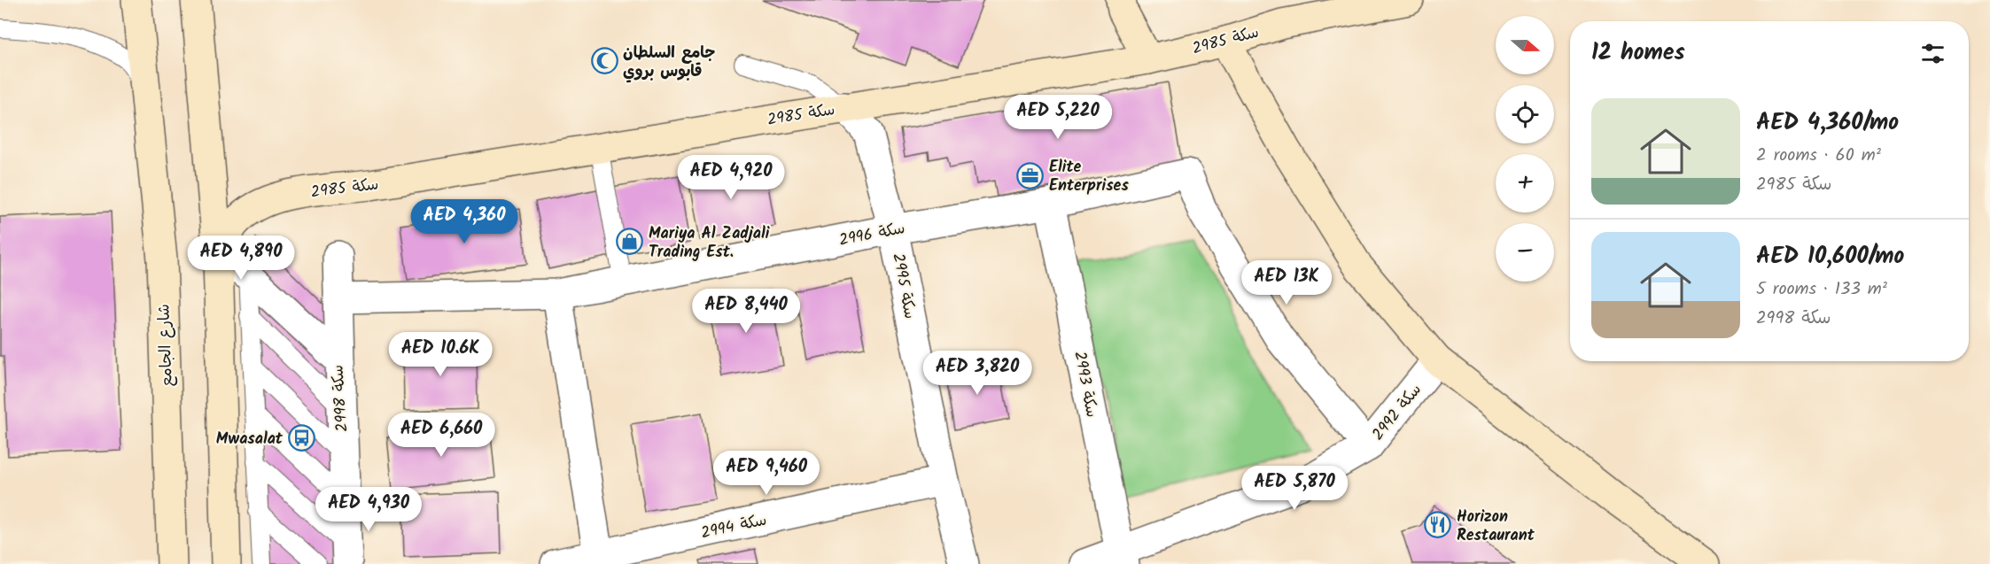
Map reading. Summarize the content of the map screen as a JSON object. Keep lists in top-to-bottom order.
{
  "streets": {
    "street": [
      "سكة 2985",
      "سكة 2996",
      "سكة 2995",
      "شارع الجامع",
      "سكة 2993",
      "سكة 2998",
      "سكة 2992",
      "سكة 2994"
    ]
  },
  "crossings": [
    ["سكة 2985", "سكة 2995"],
    ["سكة 2985", "سكة 2998"],
    ["سكة 2996", "سكة 2995"],
    ["سكة 2996", "سكة 2993"],
    ["سكة 2996", "سكة 2992"],
    ["سكة 2995", "سكة 2994"],
    ["سكة 2993", "سكة 2992"]
  ],
  "places": {
    "mosque": ["جامع السلطان قابوس بروي"],
    "office": ["Elite Enterprises"],
    "shop": ["Mariya Al Zadjali Trading Est."],
    "bus stop": ["Mwasalat"],
    "restaurant": ["Horizon Restaurant"]
  },
  "north": "right",
  "page": {
    "map_buttons": ["+", "−"],
    "heading": "12 homes",
    "list": [
      {
        "name": "AED 4,360/mo",
        "note": "2 rooms · 60 m² · سكة 2985"
      },
      {
        "name": "AED 10,600/mo",
        "note": "5 rooms · 133 m² · سكة 2998"
      }
    ],
    "price": [
      "AED 5,220",
      "AED 4,920",
      "AED 4,360",
      "AED 4,890",
      "AED 13K",
      "AED 8,440",
      "AED 10.6K",
      "AED 3,820",
      "AED 6,660",
      "AED 9,460",
      "AED 5,870",
      "AED 4,930"
    ]
  }
}
